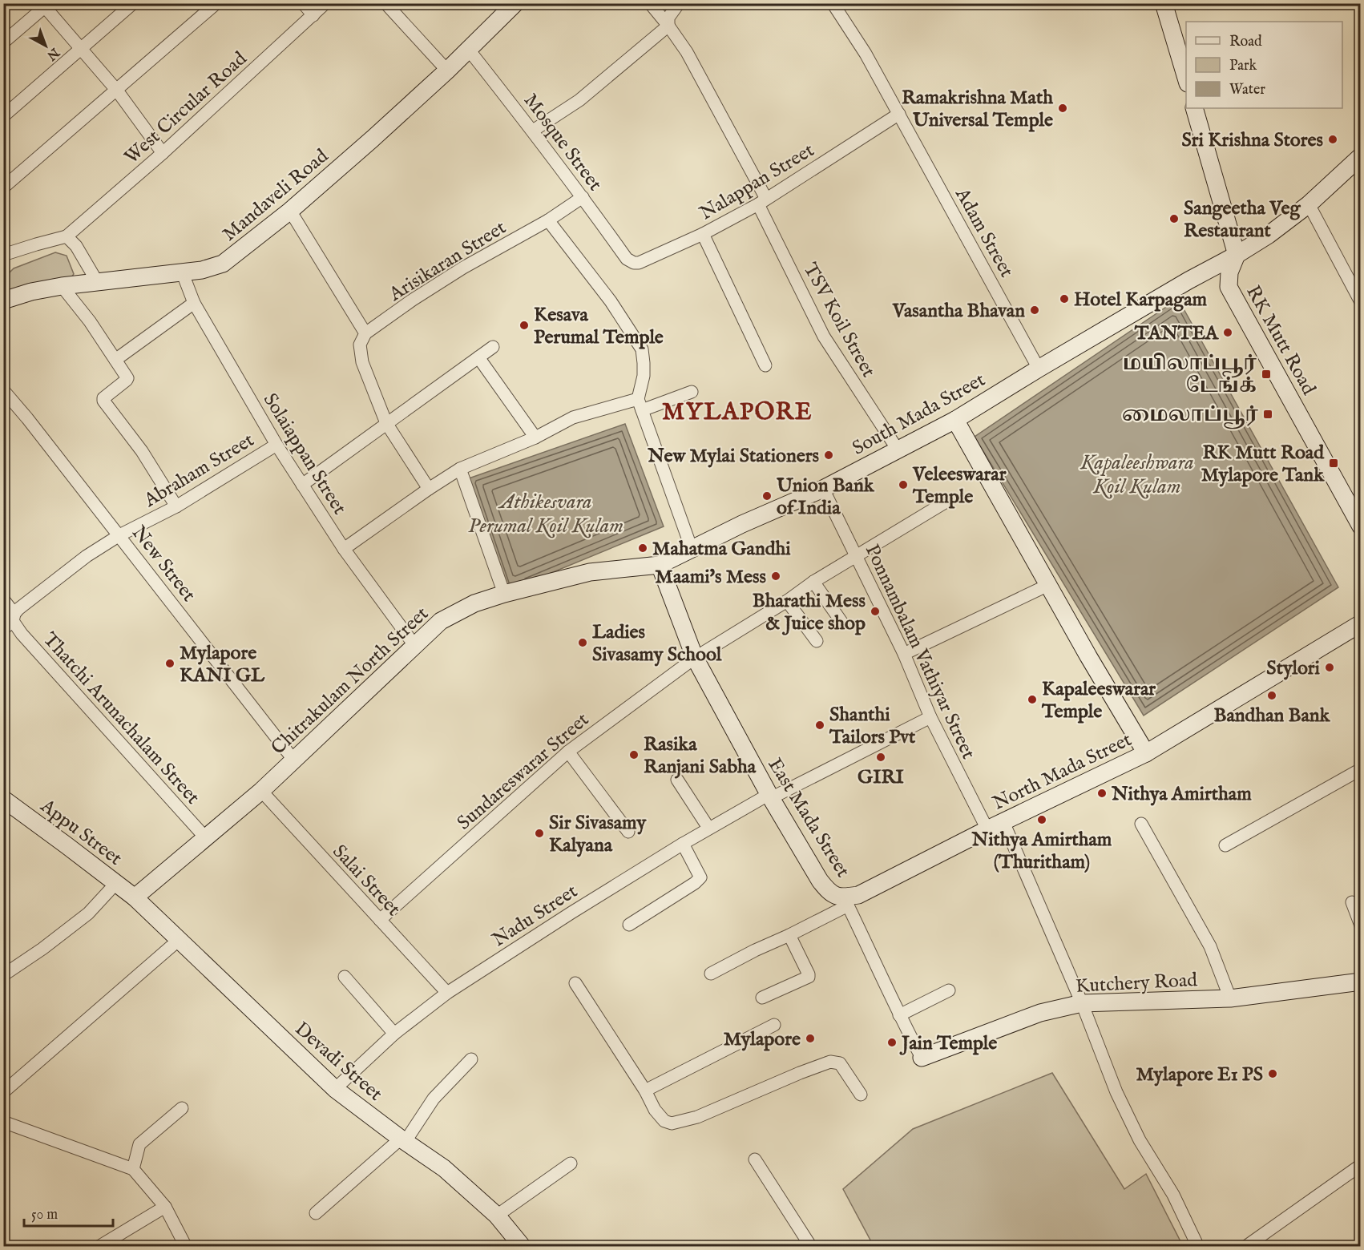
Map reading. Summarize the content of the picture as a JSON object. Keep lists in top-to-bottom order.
{
  "streets": {
    "street": [
      "West Circular Road",
      "Mosque Street",
      "Nalappan Street",
      "Mandaveli Road",
      "Adam Street",
      "Arisikaran Street",
      "TSV Koil Street",
      "RK Mutt Road",
      "South Mada Street",
      "Solaiappan Street",
      "Abraham Street",
      "New Street",
      "Ponnambalam Vathiyar Street",
      "Chitrakulam North Street",
      "Thatchi Arunachalam Street",
      "Sundareswarar Street",
      "North Mada Street",
      "East Mada Street",
      "Appu Street",
      "Salai Street",
      "Nadu Street",
      "Kutchery Road",
      "Devadi Street"
    ]
  },
  "crossings": [
    ["Mosque Street", "Nalappan Street"],
    ["Mosque Street", "Mandaveli Road"],
    ["Mosque Street", "Arisikaran Street"],
    ["Nalappan Street", "Adam Street"],
    ["Nalappan Street", "TSV Koil Street"],
    ["Mandaveli Road", "Solaiappan Street"],
    ["Adam Street", "South Mada Street"],
    ["TSV Koil Street", "South Mada Street"],
    ["RK Mutt Road", "South Mada Street"],
    ["South Mada Street", "Ponnambalam Vathiyar Street"],
    ["South Mada Street", "Chitrakulam North Street"],
    ["South Mada Street", "East Mada Street"],
    ["Solaiappan Street", "Abraham Street"],
    ["Solaiappan Street", "Chitrakulam North Street"],
    ["Abraham Street", "New Street"],
    ["Abraham Street", "Thatchi Arunachalam Street"],
    ["New Street", "Chitrakulam North Street"],
    ["Ponnambalam Vathiyar Street", "Sundareswarar Street"],
    ["Ponnambalam Vathiyar Street", "North Mada Street"],
    ["Ponnambalam Vathiyar Street", "Nadu Street"],
    ["Chitrakulam North Street", "Thatchi Arunachalam Street"],
    ["Chitrakulam North Street", "East Mada Street"],
    ["Chitrakulam North Street", "Appu Street"],
    ["Chitrakulam North Street", "Salai Street"],
    ["Chitrakulam North Street", "Devadi Street"],
    ["Sundareswarar Street", "East Mada Street"],
    ["Sundareswarar Street", "Salai Street"],
    ["North Mada Street", "East Mada Street"],
    ["East Mada Street", "Nadu Street"],
    ["Appu Street", "Devadi Street"],
    ["Salai Street", "Nadu Street"],
    ["Nadu Street", "Devadi Street"]
  ],
  "districts": ["MYLAPORE"],
  "water": ["Kapaleeshwara Koil Kulam", "Athikesvara Perumal Koil Kulam"],
  "places": {
    "other": [
      "Ramakrishna Math Universal Temple",
      "Sri Krishna Stores",
      "Sangeetha Veg Restaurant",
      "Hotel Karpagam",
      "Vasantha Bhavan",
      "Kesava Perumal Temple",
      "TANTEA",
      "New Mylai Stationers",
      "Veleeswarar Temple",
      "Union Bank of India",
      "Mahatma Gandhi",
      "Maami's Mess",
      "Bharathi Mess & Juice shop",
      "Ladies Sivasamy School",
      "Mylapore KANI GL",
      "Stylori",
      "Bandhan Bank",
      "Kapaleeswarar Temple",
      "Shanthi Tailors Pvt",
      "Rasika Ranjani Sabha",
      "GIRI",
      "Nithya Amirtham",
      "Nithya Amirtham (Thuritham)",
      "Sir Sivasamy Kalyana",
      "Mylapore",
      "Jain Temple",
      "Mylapore E1 PS"
    ],
    "transit": ["மயிலாப்பூர் டேங்க்", "மைலாப்பூர்", "RK Mutt Road Mylapore Tank"]
  },
  "legend": ["Road", "Park", "Water"],
  "scale_bar": "50 m",
  "north": "bottom right"
}
